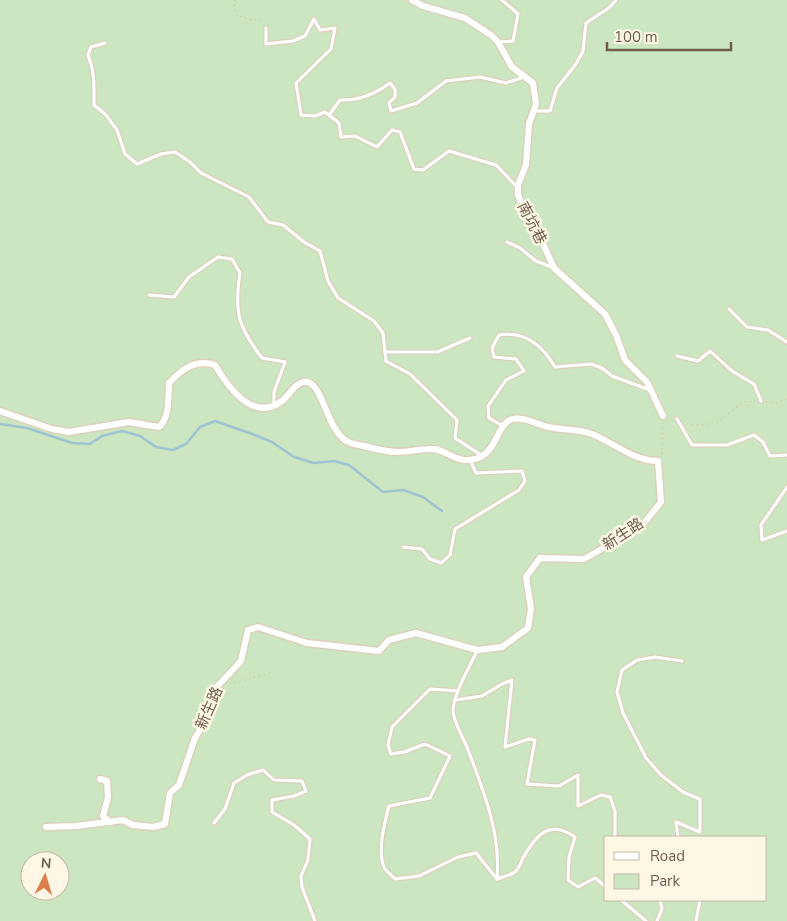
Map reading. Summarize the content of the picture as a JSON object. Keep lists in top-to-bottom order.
{
  "streets": {
    "street": ["南坑巷", "新生路"]
  },
  "legend": ["Road", "Park"],
  "scale_bar": "100 m",
  "north": "top"
}
